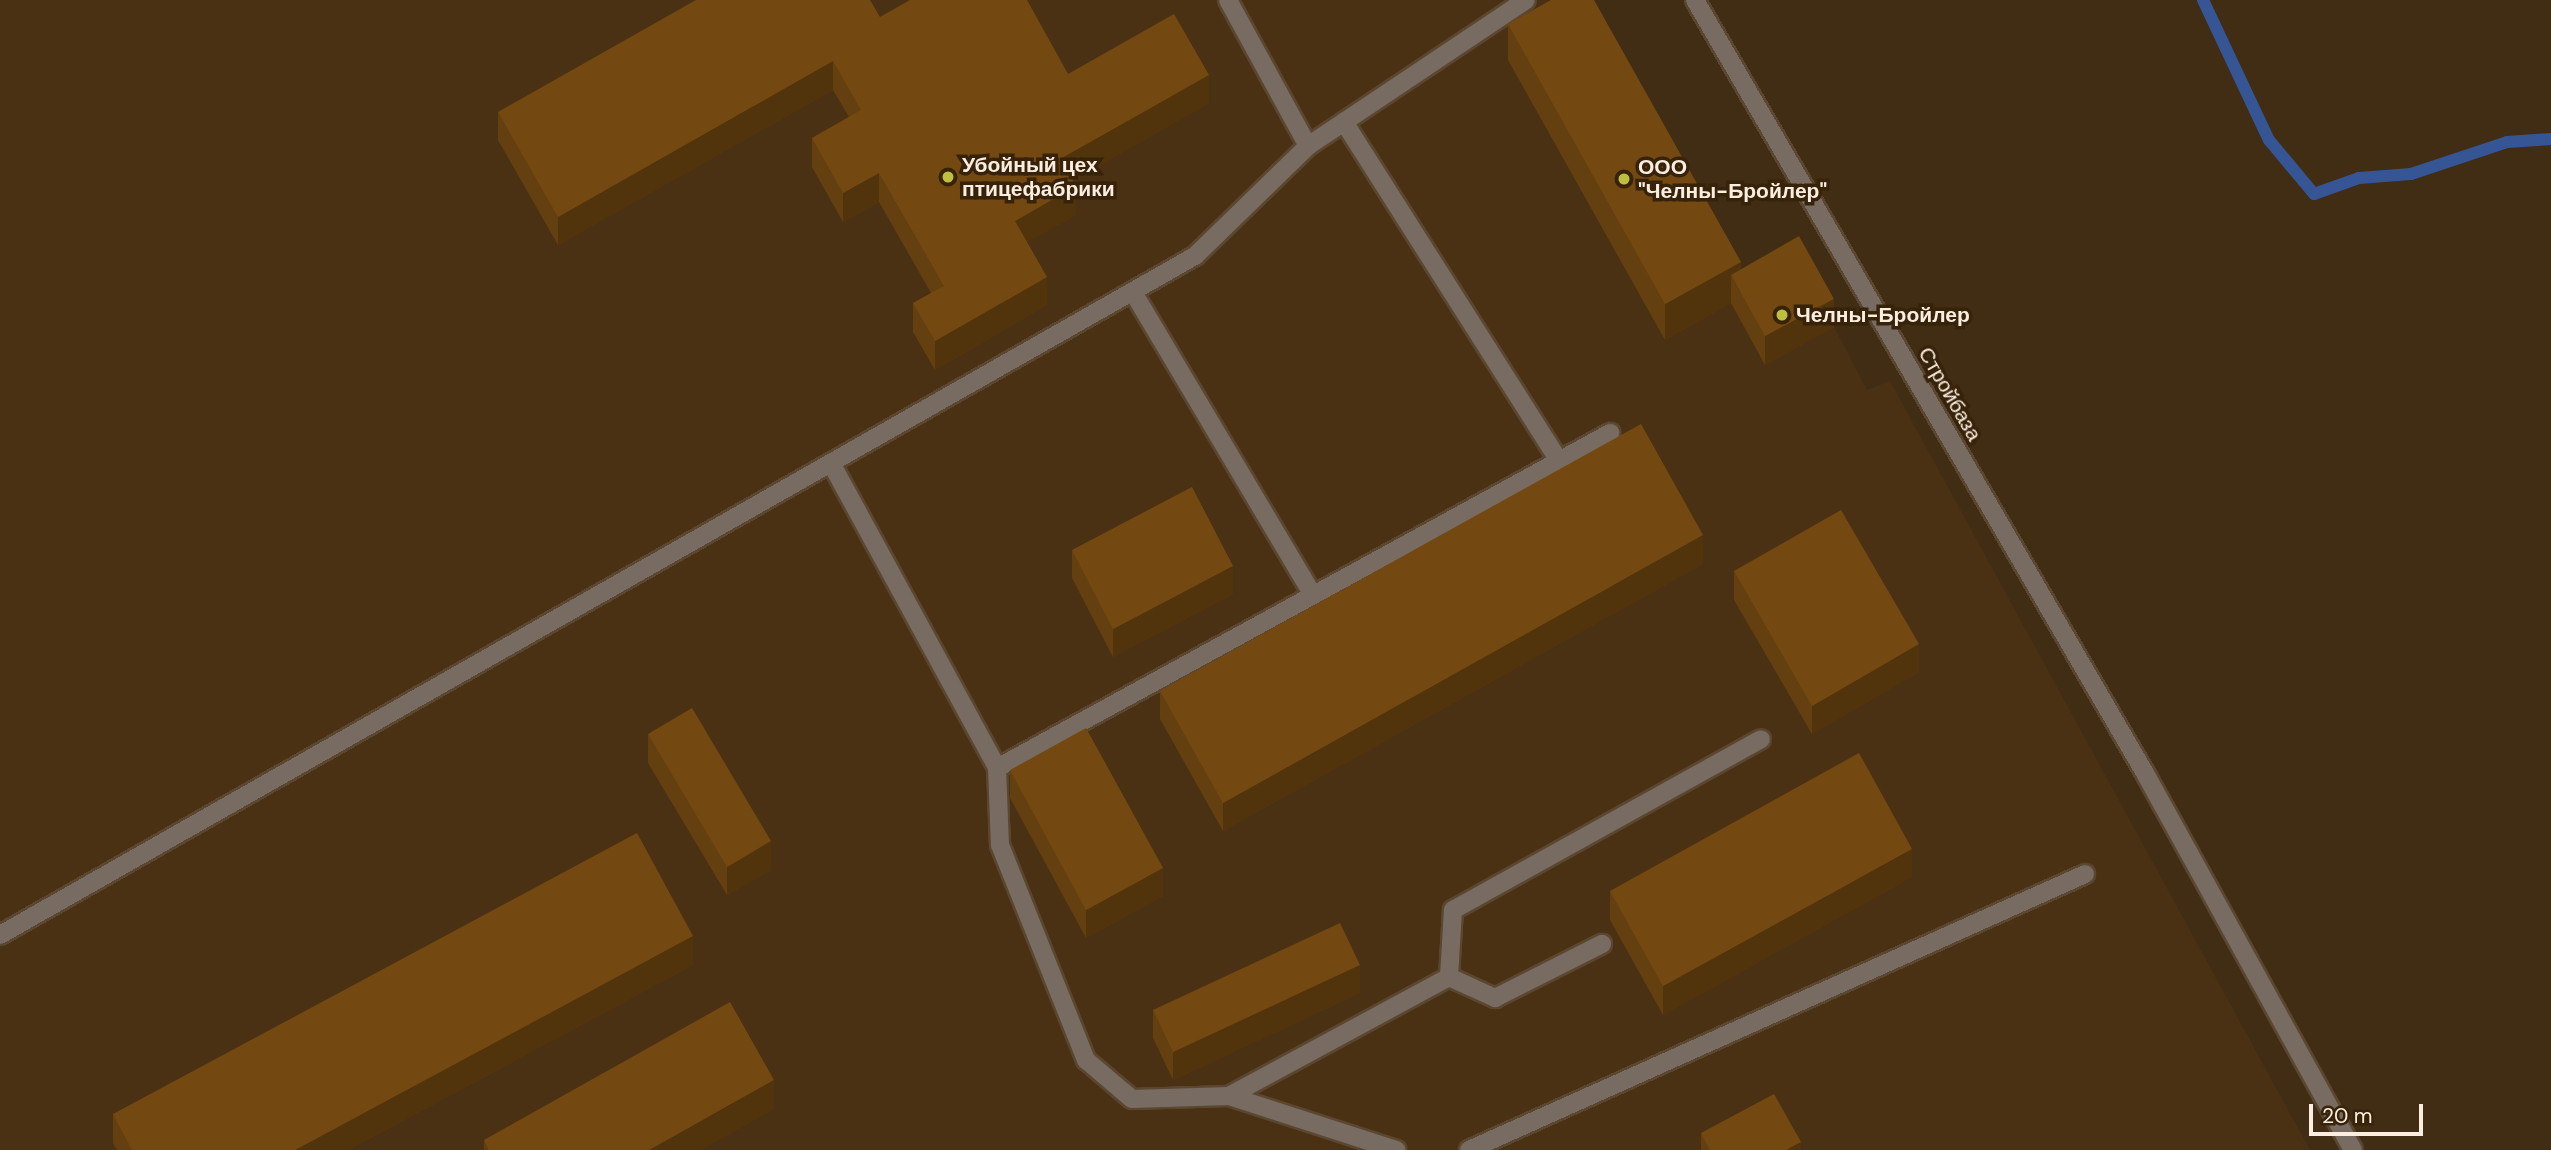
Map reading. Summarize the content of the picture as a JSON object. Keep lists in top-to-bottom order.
{
  "streets": {
    "street": ["Стройбаза"]
  },
  "places": ["Убойный цех птицефабрики", "ООО \"Челны-Бройлер\"", "Челны-Бройлер"],
  "scale_bar": "20 m"
}
